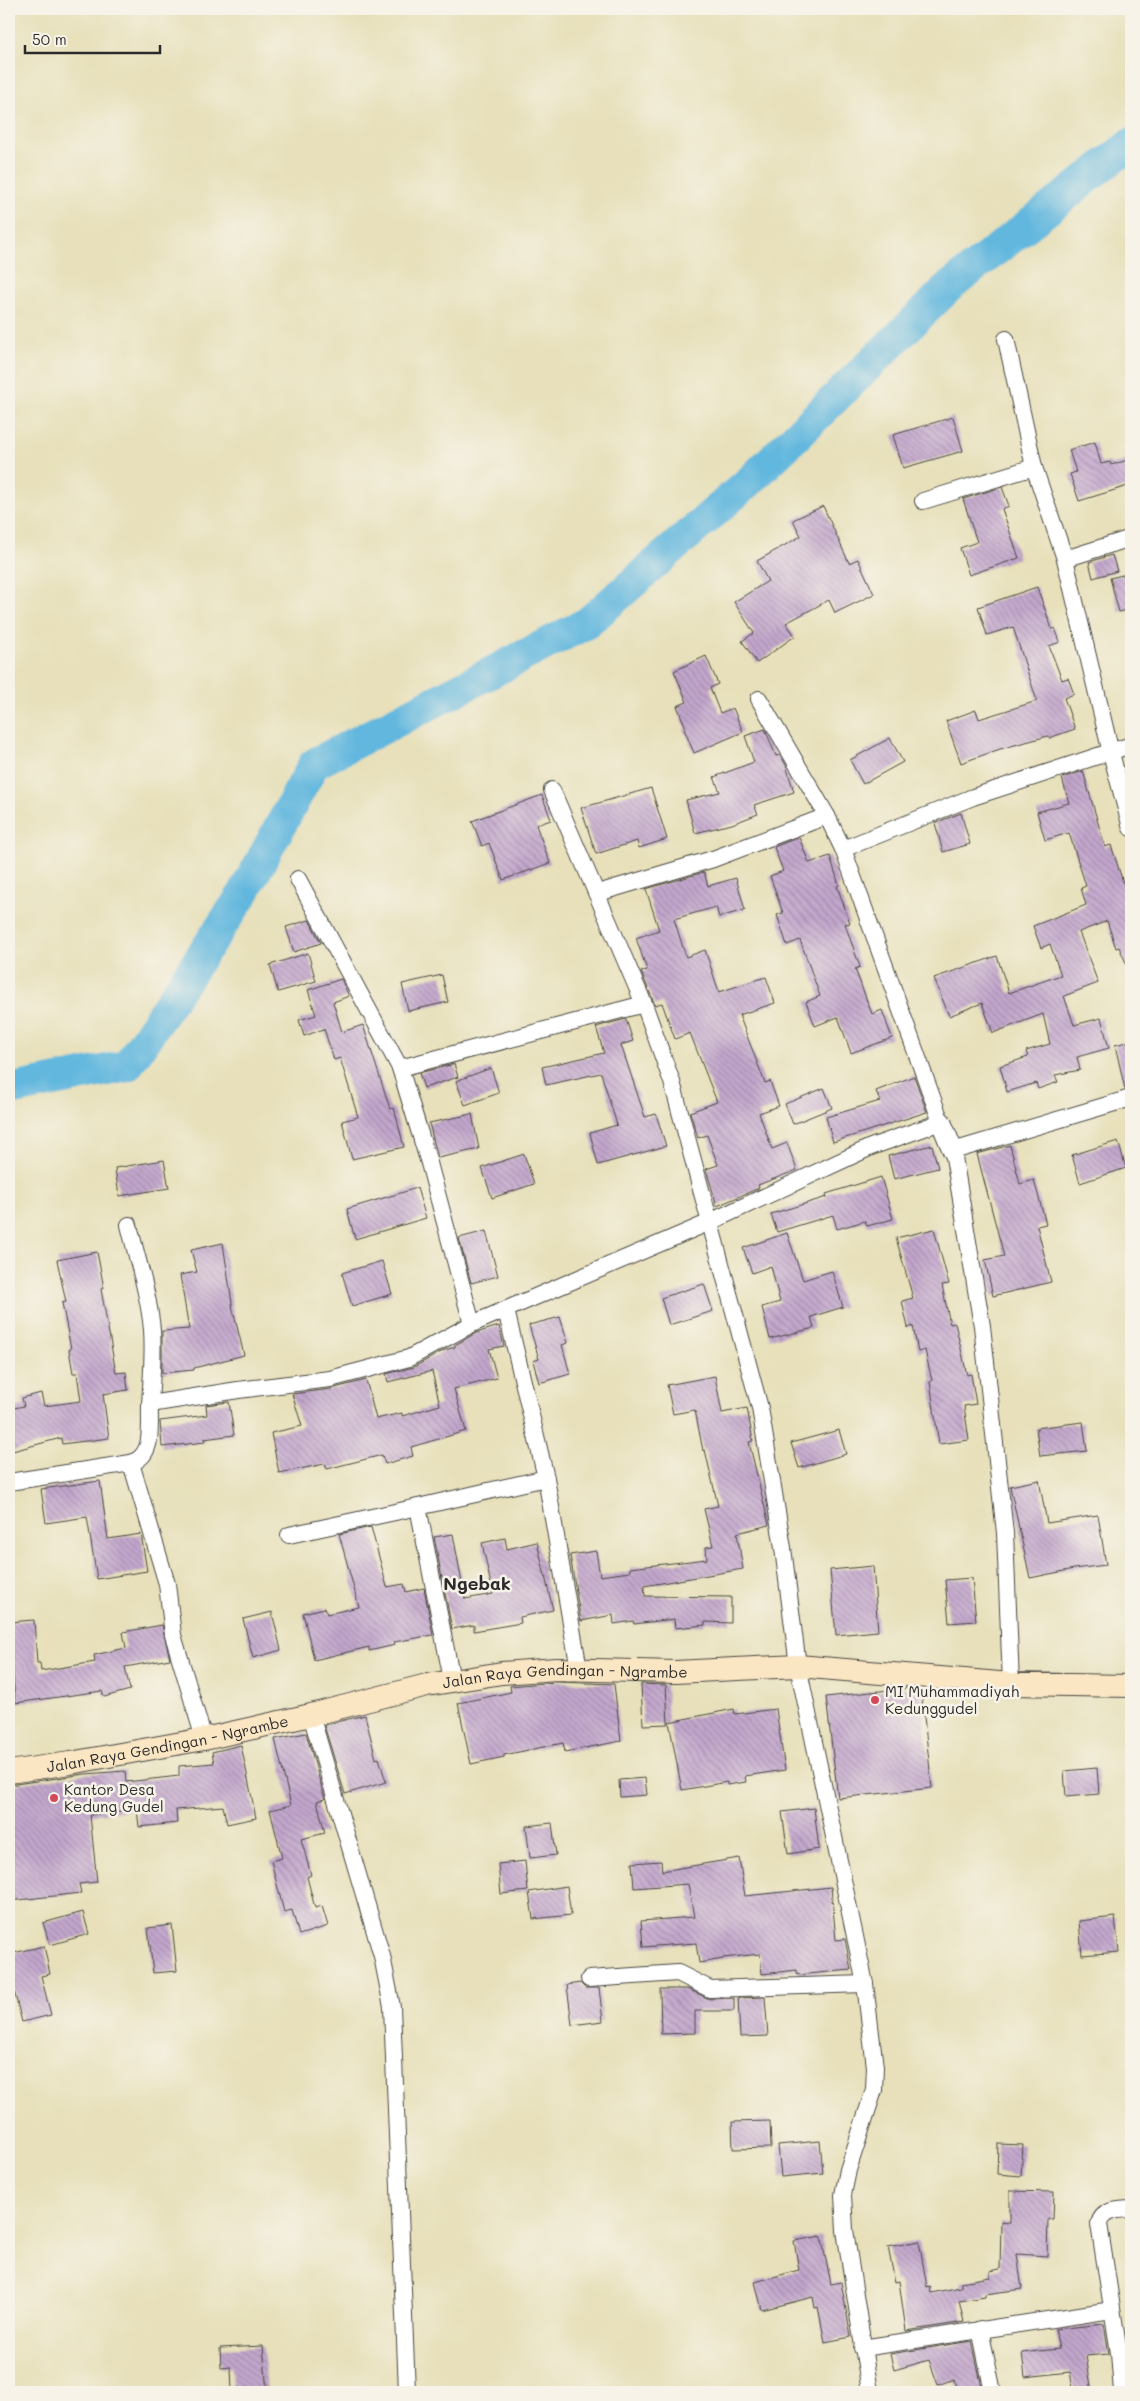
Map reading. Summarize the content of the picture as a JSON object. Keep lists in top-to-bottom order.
{
  "streets": {
    "main road": ["Jalan Raya Gendingan - Ngrambe"]
  },
  "districts": ["Ngebak"],
  "places": ["MI Muhammadiyah Kedunggudel", "Kantor Desa Kedung Gudel"],
  "scale_bar": "50 m"
}
